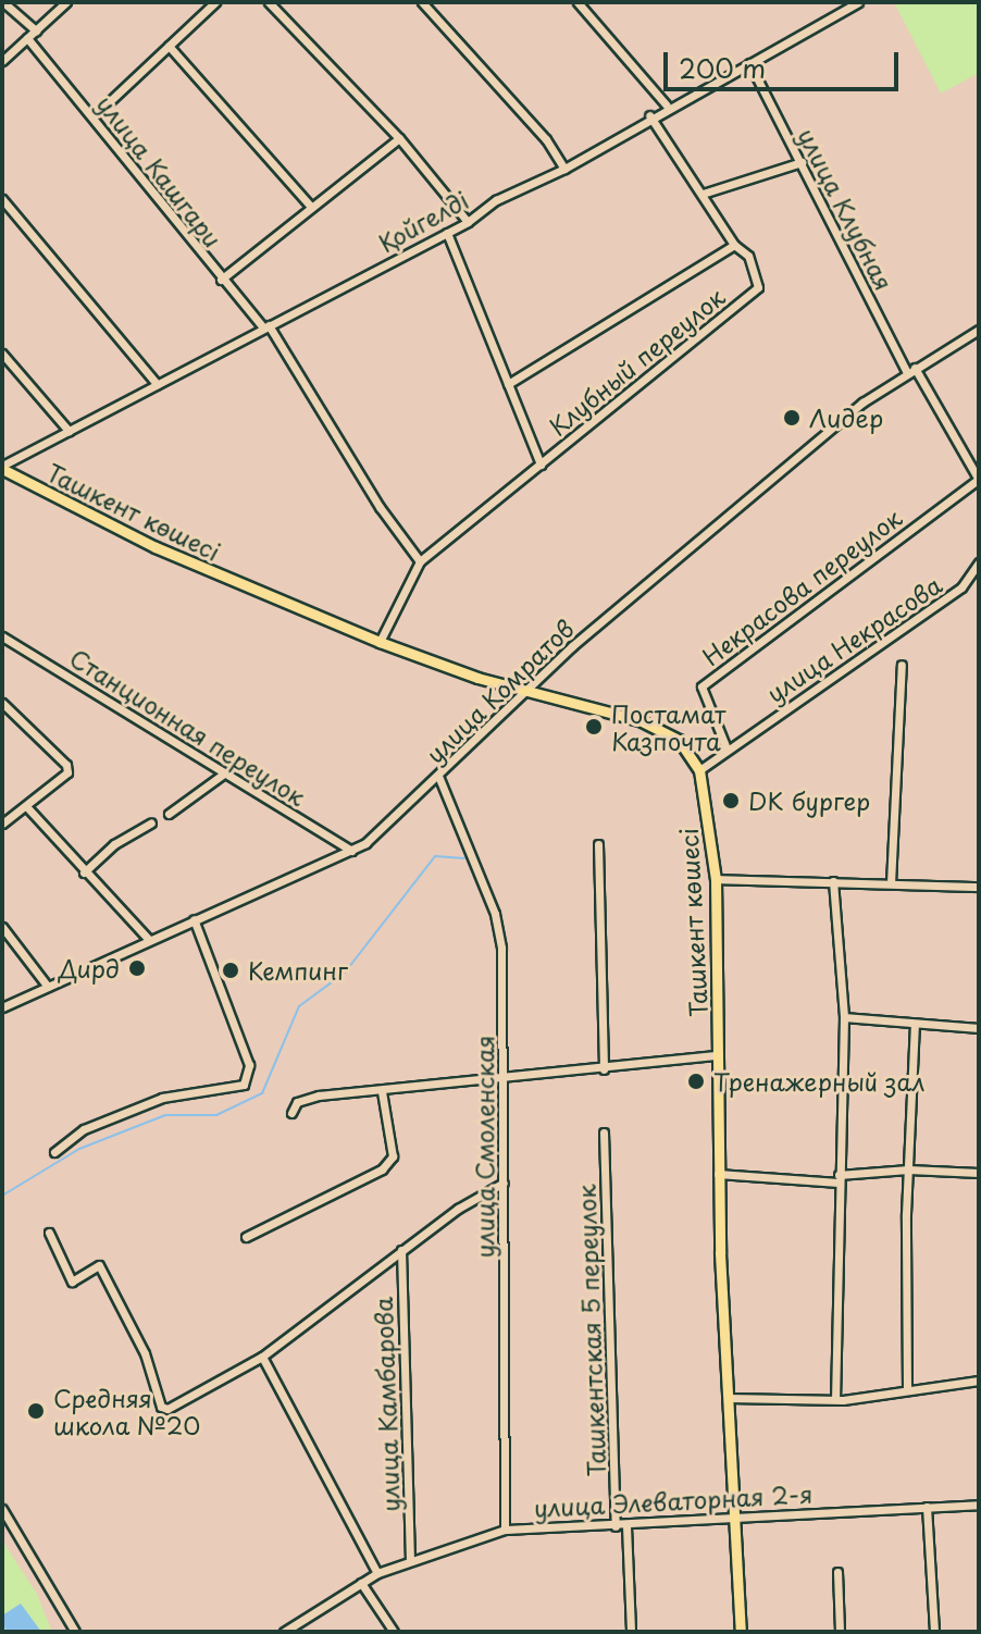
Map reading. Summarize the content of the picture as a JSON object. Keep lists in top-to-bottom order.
{
  "streets": {
    "main road": ["Ташкент көшесі"],
    "street": [
      "улица Кашгари",
      "улица Клубная",
      "Қойгелді",
      "Клубный переулок",
      "Некрасова переулок",
      "улица Некрасова",
      "улица Комратов",
      "Станционная переулок",
      "улица Смоленская",
      "Ташкентская 5 переулок",
      "улица Камбарова",
      "улица Элеваторная 2-я"
    ]
  },
  "crossings": [
    ["улица Кашгари", "Қойгелді"],
    ["улица Кашгари", "Клубный переулок"],
    ["улица Клубная", "Қойгелді"],
    ["улица Клубная", "Некрасова переулок"],
    ["улица Клубная", "улица Комратов"],
    ["Қойгелді", "Клубный переулок"],
    ["Қойгелді", "Ташкент көшесі"],
    ["Клубный переулок", "Ташкент көшесі"],
    ["Ташкент көшесі", "улица Некрасова"],
    ["Ташкент көшесі", "улица Комратов"],
    ["Ташкент көшесі", "улица Элеваторная 2-я"],
    ["Некрасова переулок", "улица Некрасова"],
    ["улица Комратов", "Станционная переулок"],
    ["улица Комратов", "улица Смоленская"],
    ["улица Смоленская", "улица Элеваторная 2-я"],
    ["Ташкентская 5 переулок", "улица Элеваторная 2-я"],
    ["улица Камбарова", "улица Элеваторная 2-я"]
  ],
  "places": [
    "Лидер",
    "Постамат Казпочта",
    "DK бургер",
    "Дирд",
    "Кемпинг",
    "Тренажерный зал",
    "Средняя школа №20"
  ],
  "scale_bar": "200 m"
}
